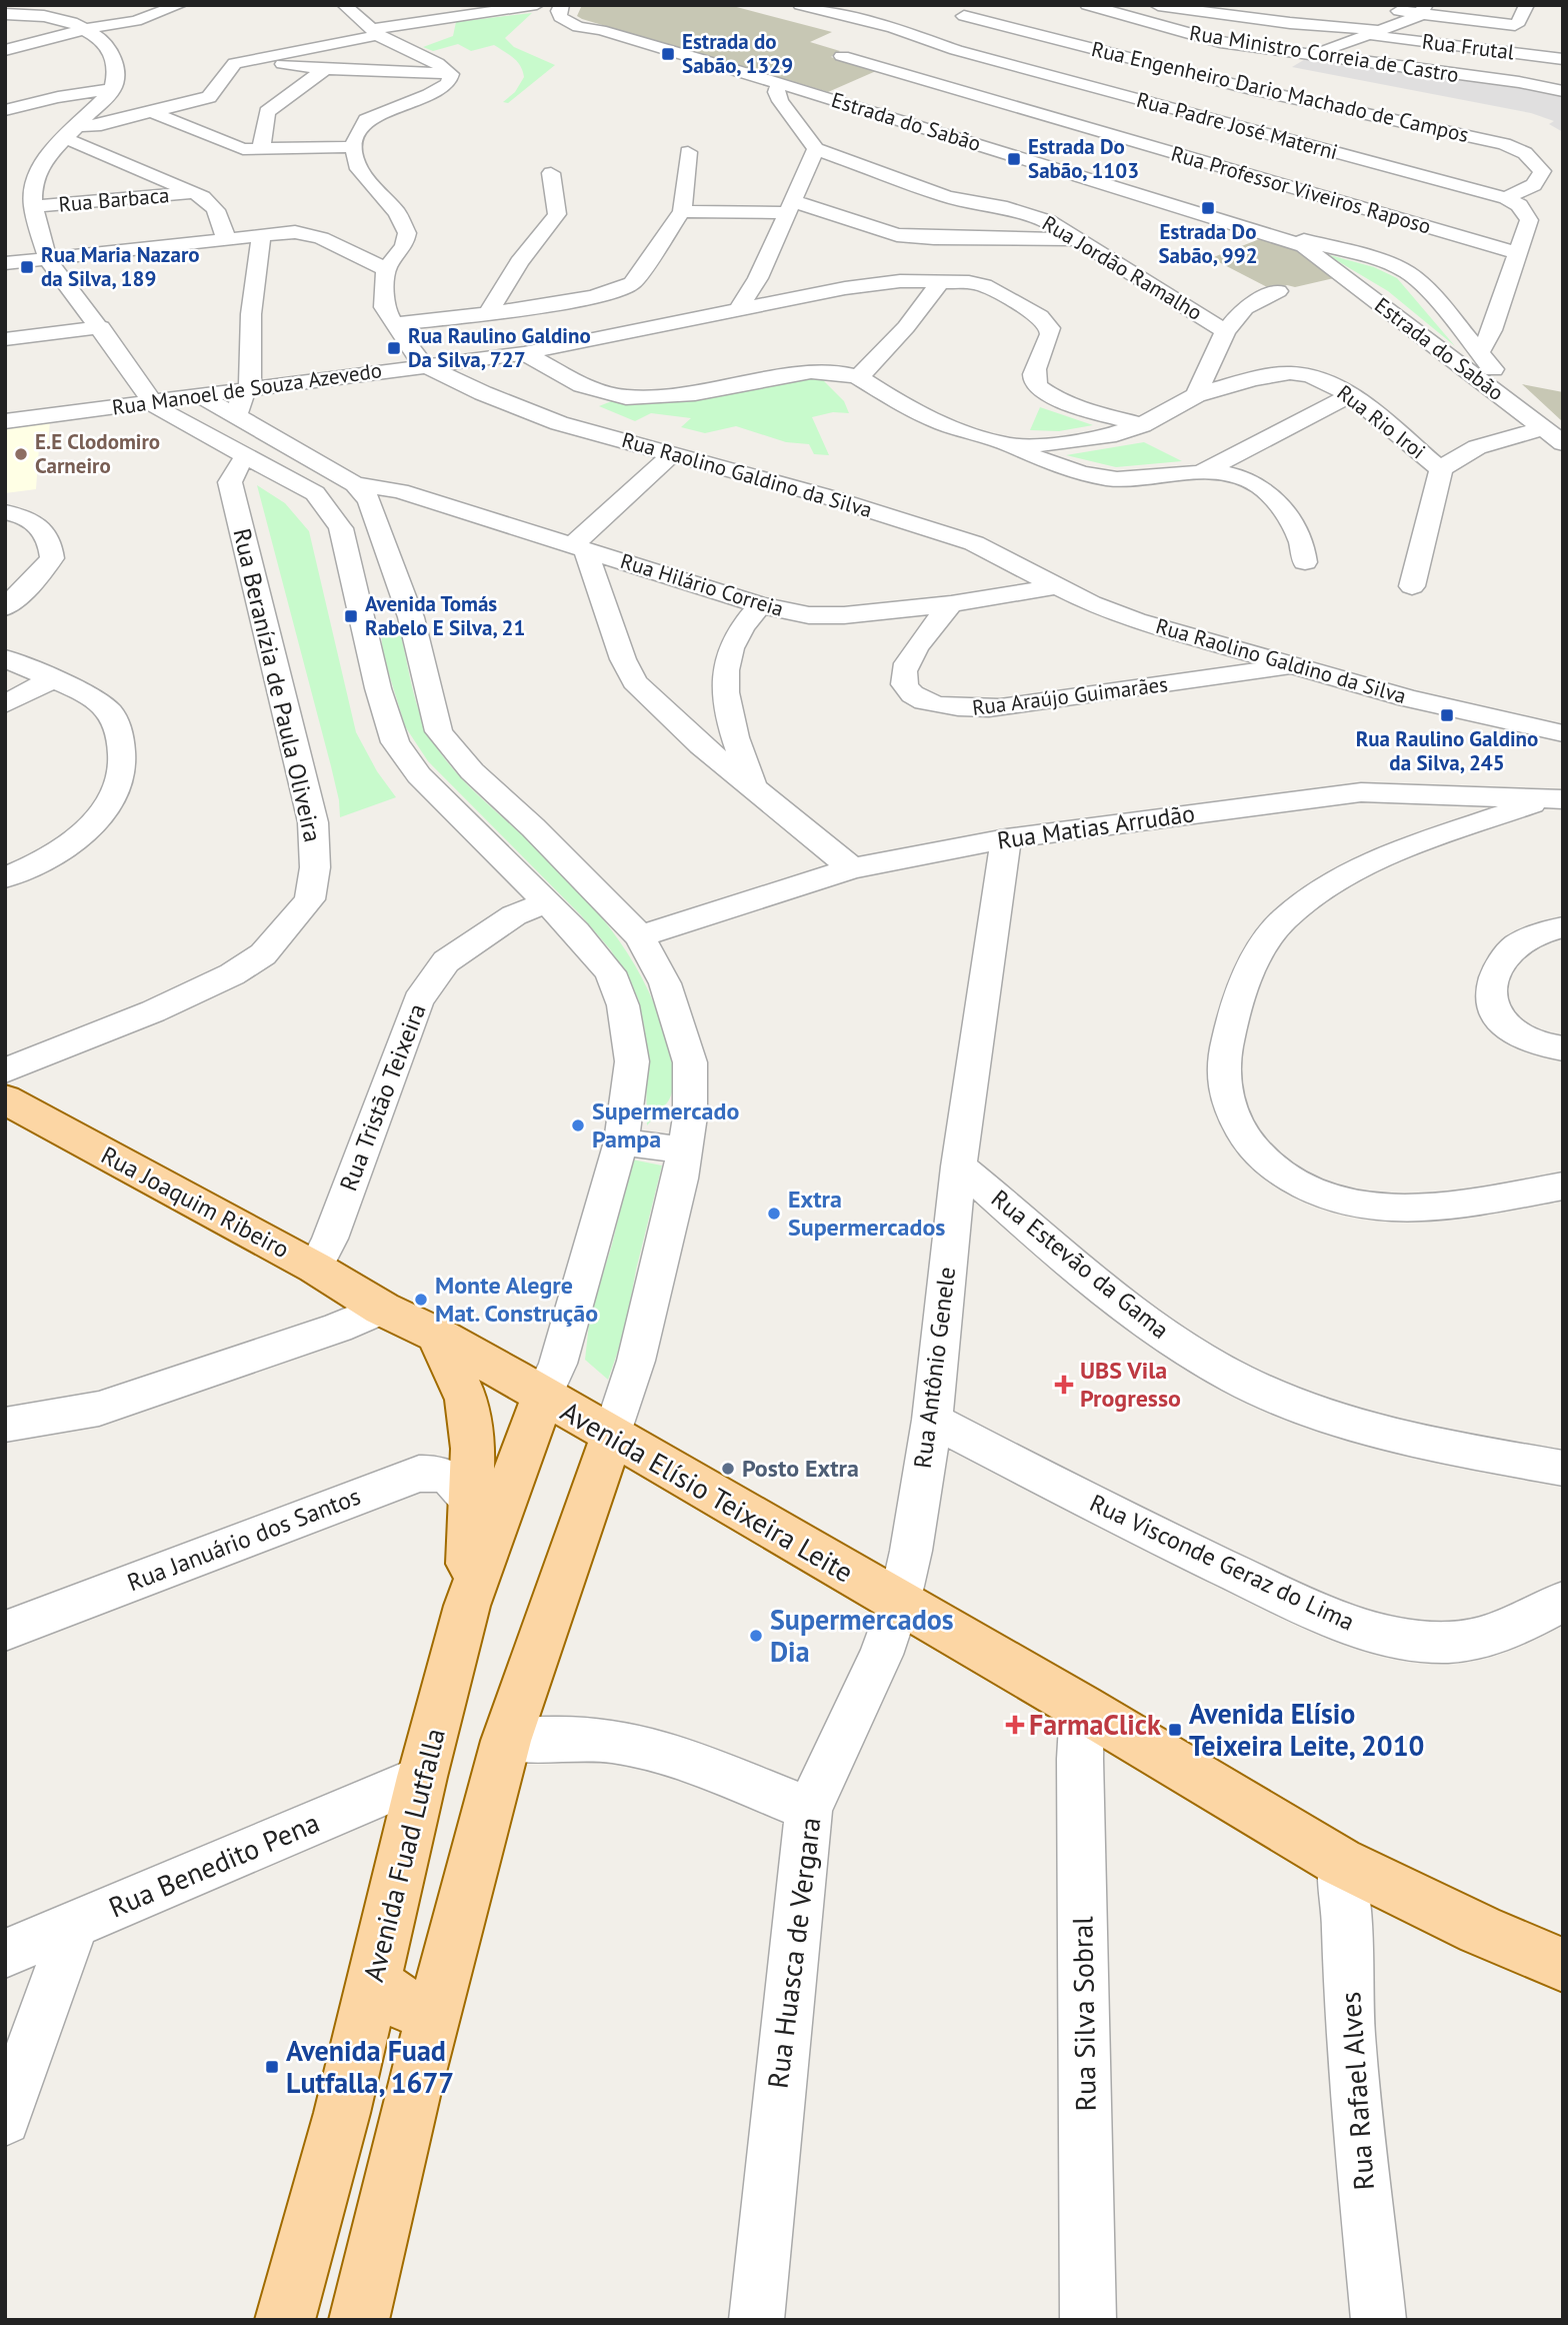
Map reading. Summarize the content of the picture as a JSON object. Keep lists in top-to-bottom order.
{
  "streets": {
    "main road": ["Rua Joaquim Ribeiro", "Avenida Elísio Teixeira Leite", "Avenida Fuad Lutfalla"],
    "street": [
      "Rua Frutal",
      "Rua Ministro Correia de Castro",
      "Rua Engenheiro Dario Machado de Campos",
      "Estrada do Sabão",
      "Rua Padre José Materni",
      "Rua Professor Viveiros Raposo",
      "Rua Barbaca",
      "Rua Jordão Ramalho",
      "Rua Manoel de Souza Azevedo",
      "Rua Rio Iroi",
      "Rua Raolino Galdino da Silva",
      "Rua Hilário Correia",
      "Rua Beranízia de Paula Oliveira",
      "Rua Araújo Guimarães",
      "Rua Matias Arrudão",
      "Rua Tristão Teixeira",
      "Rua Estevão da Gama",
      "Rua Antônio Genele",
      "Rua Januário dos Santos",
      "Rua Visconde Geraz do Lima",
      "Rua Benedito Pena",
      "Rua Huasca de Vergara",
      "Rua Silva Sobral",
      "Rua Rafael Alves"
    ]
  },
  "crossings": [
    ["Rua Engenheiro Dario Machado de Campos", "Rua Padre José Materni"],
    ["Rua Padre José Materni", "Rua Professor Viveiros Raposo"],
    ["Rua Manoel de Souza Azevedo", "Rua Rio Iroi"],
    ["Rua Manoel de Souza Azevedo", "Rua Raolino Galdino da Silva"],
    ["Rua Raolino Galdino da Silva", "Rua Hilário Correia"],
    ["Rua Raolino Galdino da Silva", "Rua Araújo Guimarães"],
    ["Rua Hilário Correia", "Rua Araújo Guimarães"],
    ["Rua Matias Arrudão", "Rua Antônio Genele"],
    ["Rua Tristão Teixeira", "Rua Joaquim Ribeiro"],
    ["Rua Joaquim Ribeiro", "Avenida Elísio Teixeira Leite"],
    ["Rua Estevão da Gama", "Rua Antônio Genele"],
    ["Rua Antônio Genele", "Avenida Elísio Teixeira Leite"],
    ["Rua Antônio Genele", "Rua Visconde Geraz do Lima"],
    ["Rua Antônio Genele", "Rua Huasca de Vergara"],
    ["Avenida Elísio Teixeira Leite", "Avenida Fuad Lutfalla"],
    ["Avenida Elísio Teixeira Leite", "Rua Huasca de Vergara"],
    ["Avenida Elísio Teixeira Leite", "Rua Silva Sobral"],
    ["Avenida Elísio Teixeira Leite", "Rua Rafael Alves"],
    ["Avenida Fuad Lutfalla", "Rua Benedito Pena"]
  ],
  "places": {
    "transit": [
      "Estrada do Sabão, 1329",
      "Estrada Do Sabão, 1103",
      "Estrada Do Sabão, 992",
      "Rua Maria Nazaro da Silva, 189",
      "Rua Raulino Galdino Da Silva, 727",
      "Avenida Tomás Rabelo E Silva, 21",
      "Rua Raulino Galdino da Silva, 245",
      "Avenida Elísio Teixeira Leite, 2010",
      "Avenida Fuad Lutfalla, 1677"
    ],
    "other": [
      "E.E Clodomiro Carneiro",
      "Supermercado Pampa",
      "Extra Supermercados",
      "Monte Alegre Mat. Construção",
      "Posto Extra",
      "Supermercados Dia"
    ],
    "health": ["UBS Vila Progresso", "FarmaClick"]
  }
}
